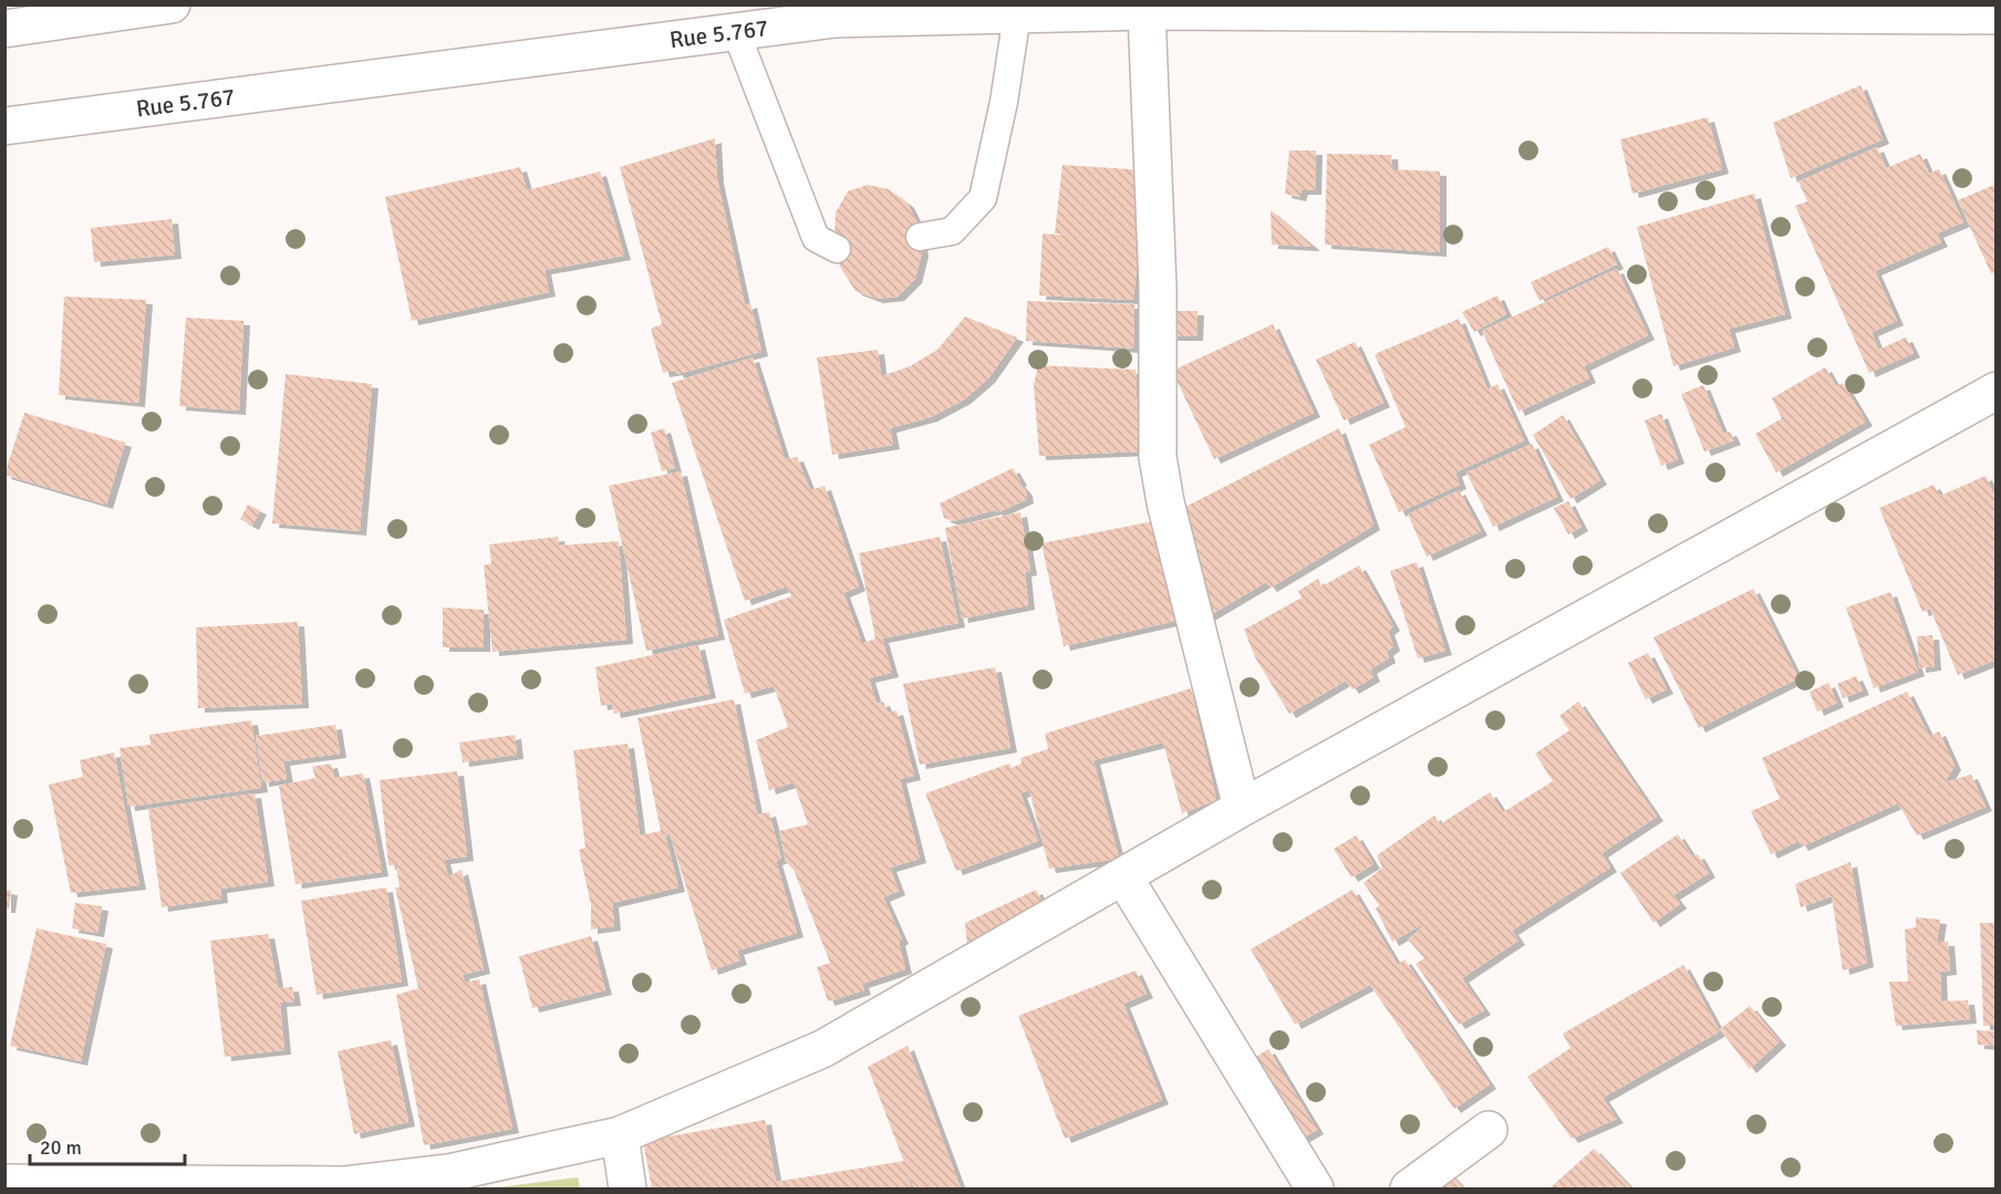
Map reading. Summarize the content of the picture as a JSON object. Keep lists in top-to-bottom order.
{
  "streets": {
    "main road": ["Rue 5.767"]
  },
  "scale_bar": "20 m"
}
